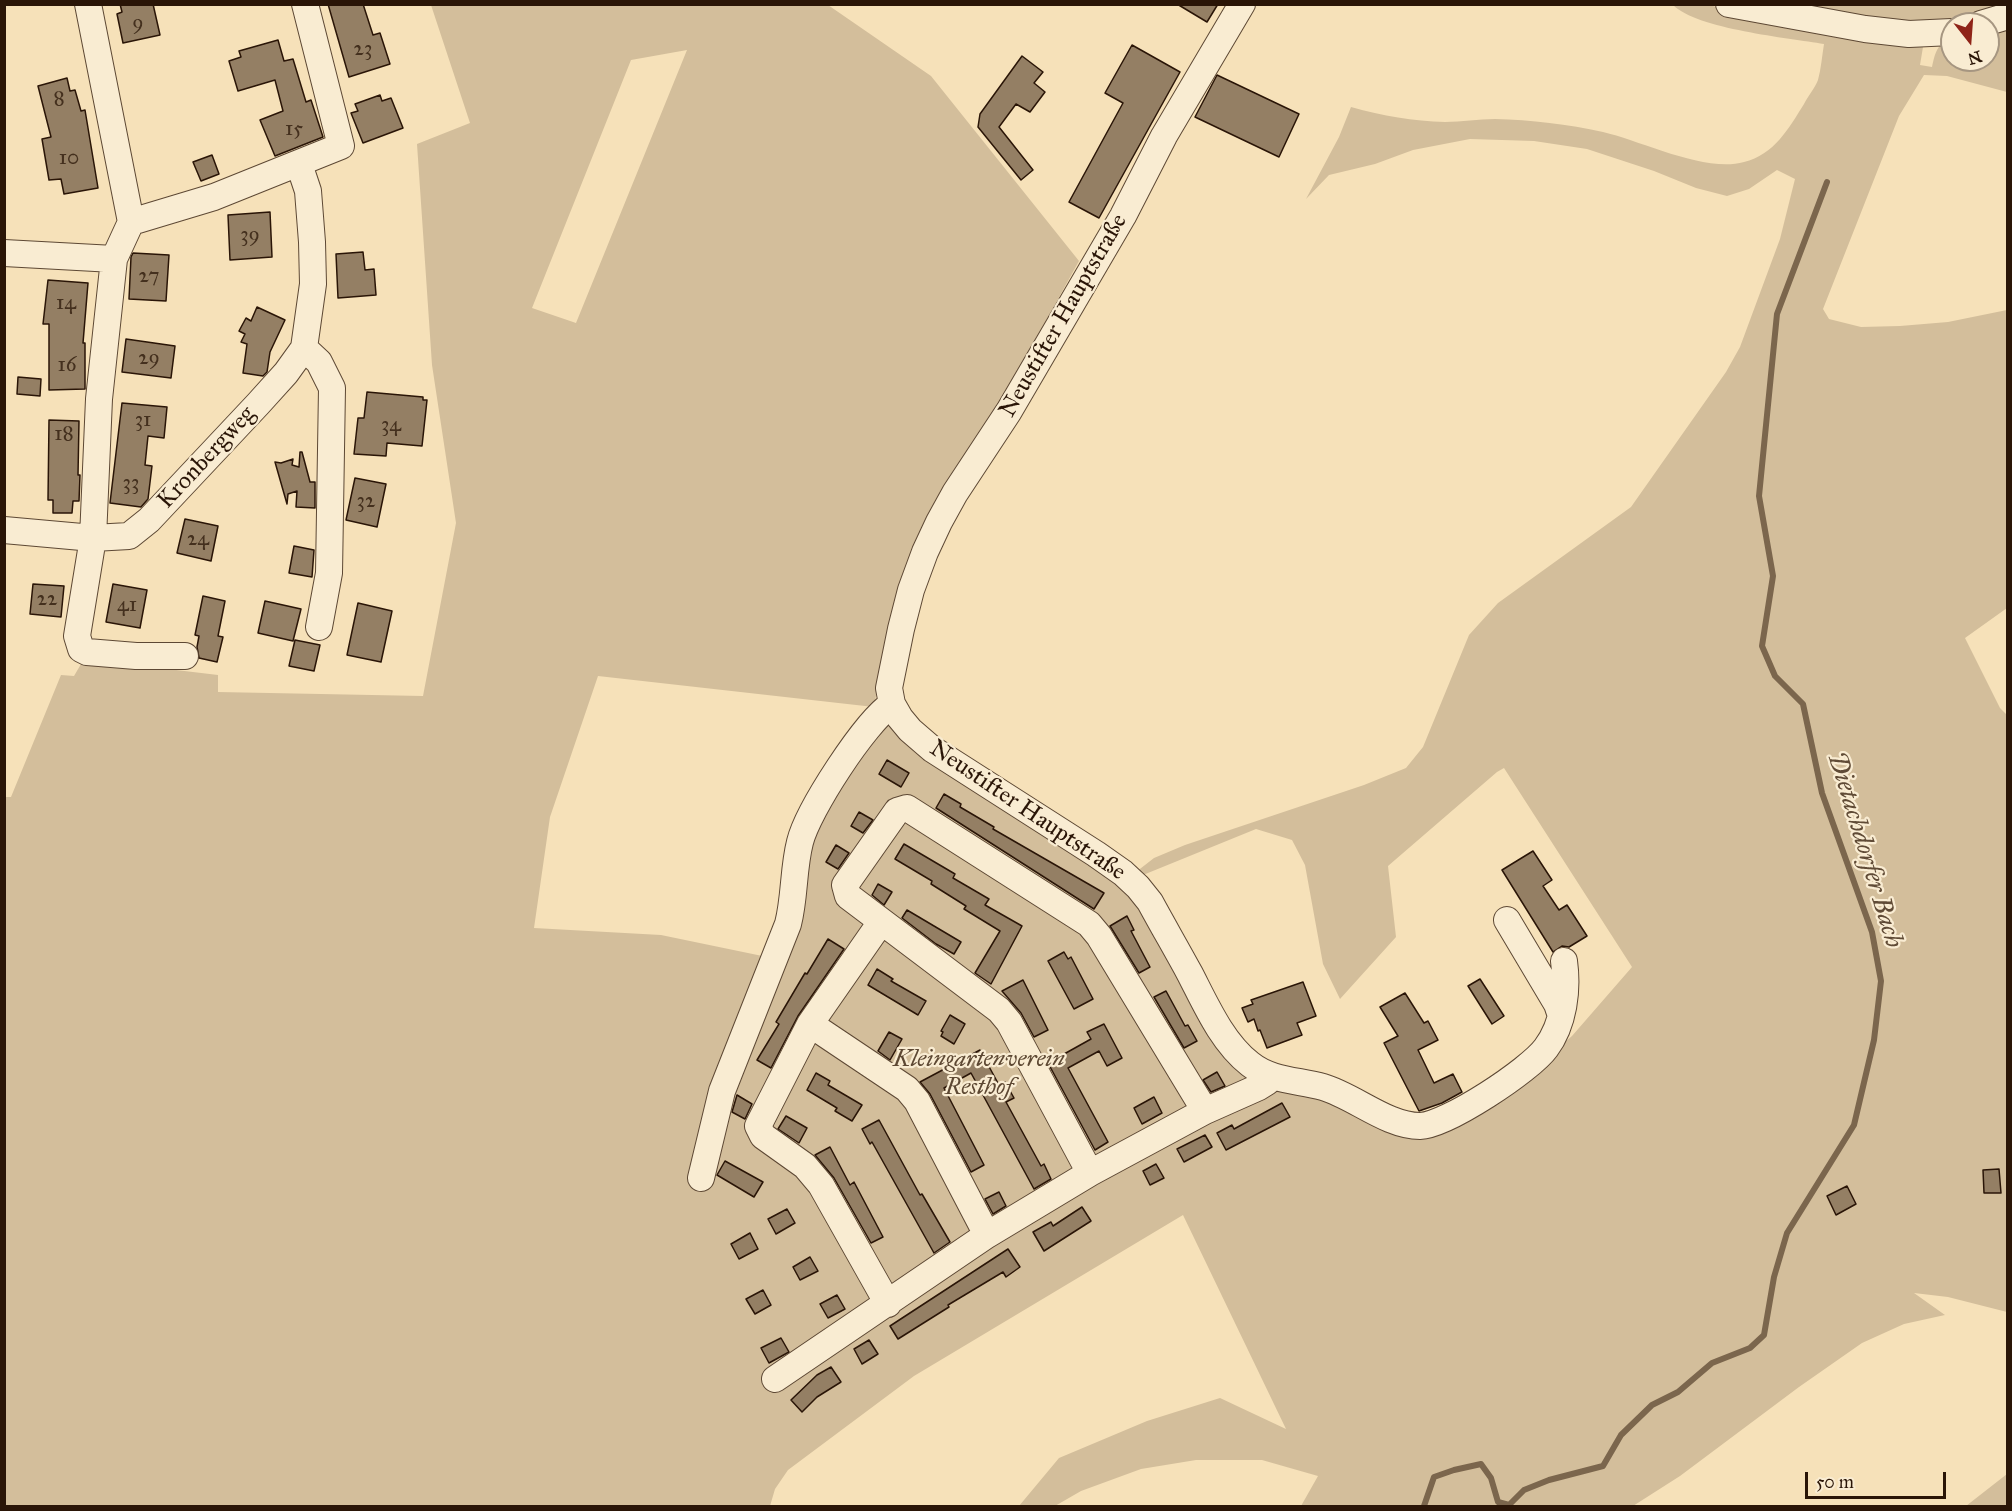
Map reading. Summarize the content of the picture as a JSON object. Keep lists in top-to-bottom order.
{
  "streets": {
    "street": ["Neustifter Hauptstraße", "Kronbergweg"]
  },
  "water": ["Dietachdorfer Bach"],
  "parks": ["Kleingartenverein Resthof"],
  "house_numbers": [
    "9",
    "23",
    "8",
    "15",
    "10",
    "39",
    "27",
    "14",
    "29",
    "16",
    "31",
    "34",
    "18",
    "33",
    "32",
    "24",
    "22",
    "41"
  ],
  "scale_bar": "50 m",
  "north": "bottom"
}
